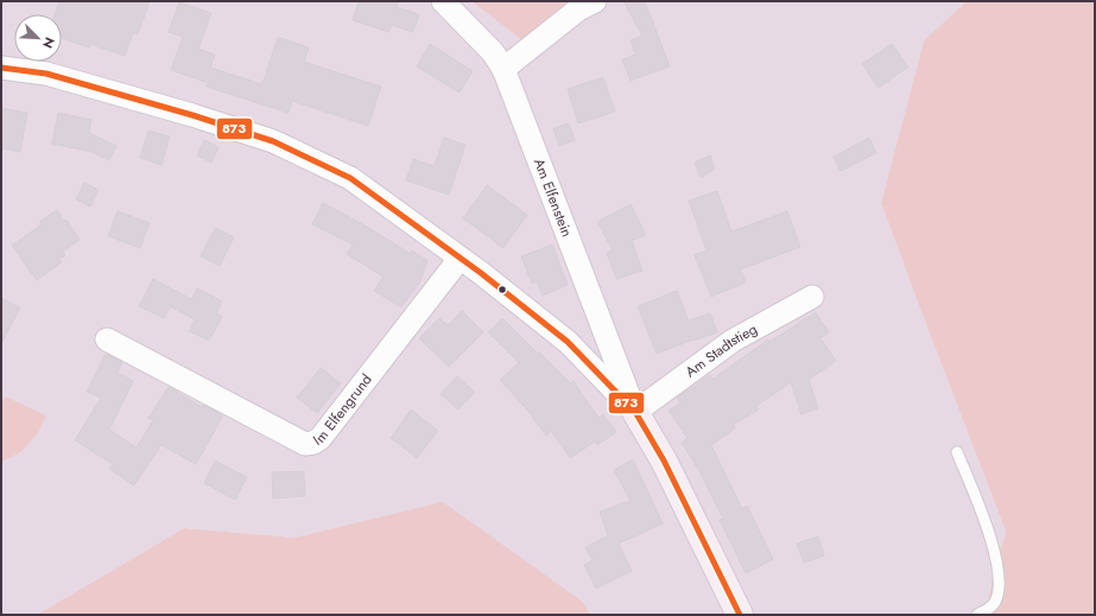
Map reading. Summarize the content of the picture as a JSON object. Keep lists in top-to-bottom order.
{
  "streets": {
    "street": ["Am Elfenstein", "Am Stadtstieg", "Im Elfengrund"]
  },
  "crossings": [
    ["Am Elfenstein", "Am Stadtstieg"]
  ],
  "lines": ["transit line 873"],
  "north": "bottom right"
}
